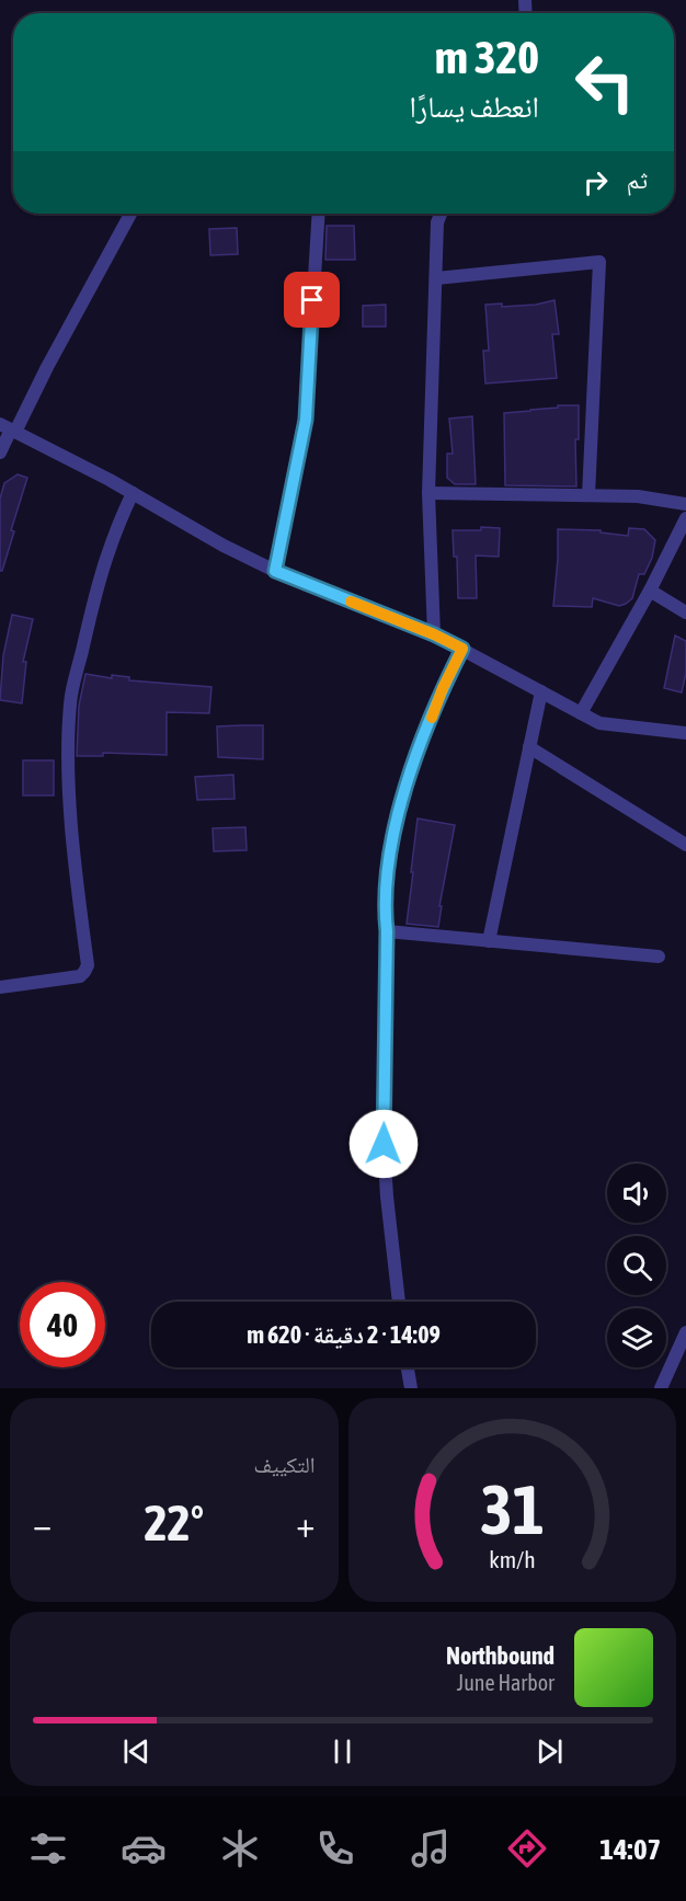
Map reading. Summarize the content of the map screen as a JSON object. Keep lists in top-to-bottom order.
{
  "page": {
    "turn": ["320 m", "انعطف يسارًا"],
    "then": "ثم",
    "limit": "40",
    "trip": "14:09 · 2 دقيقة · 620 m",
    "tile": "التكييف",
    "heat": ["−", "22°", "+"],
    "song": ["Northbound", "June Harbor"],
    "tabs": "14:07",
    "gauge": ["31", "km/h"]
  }
}
